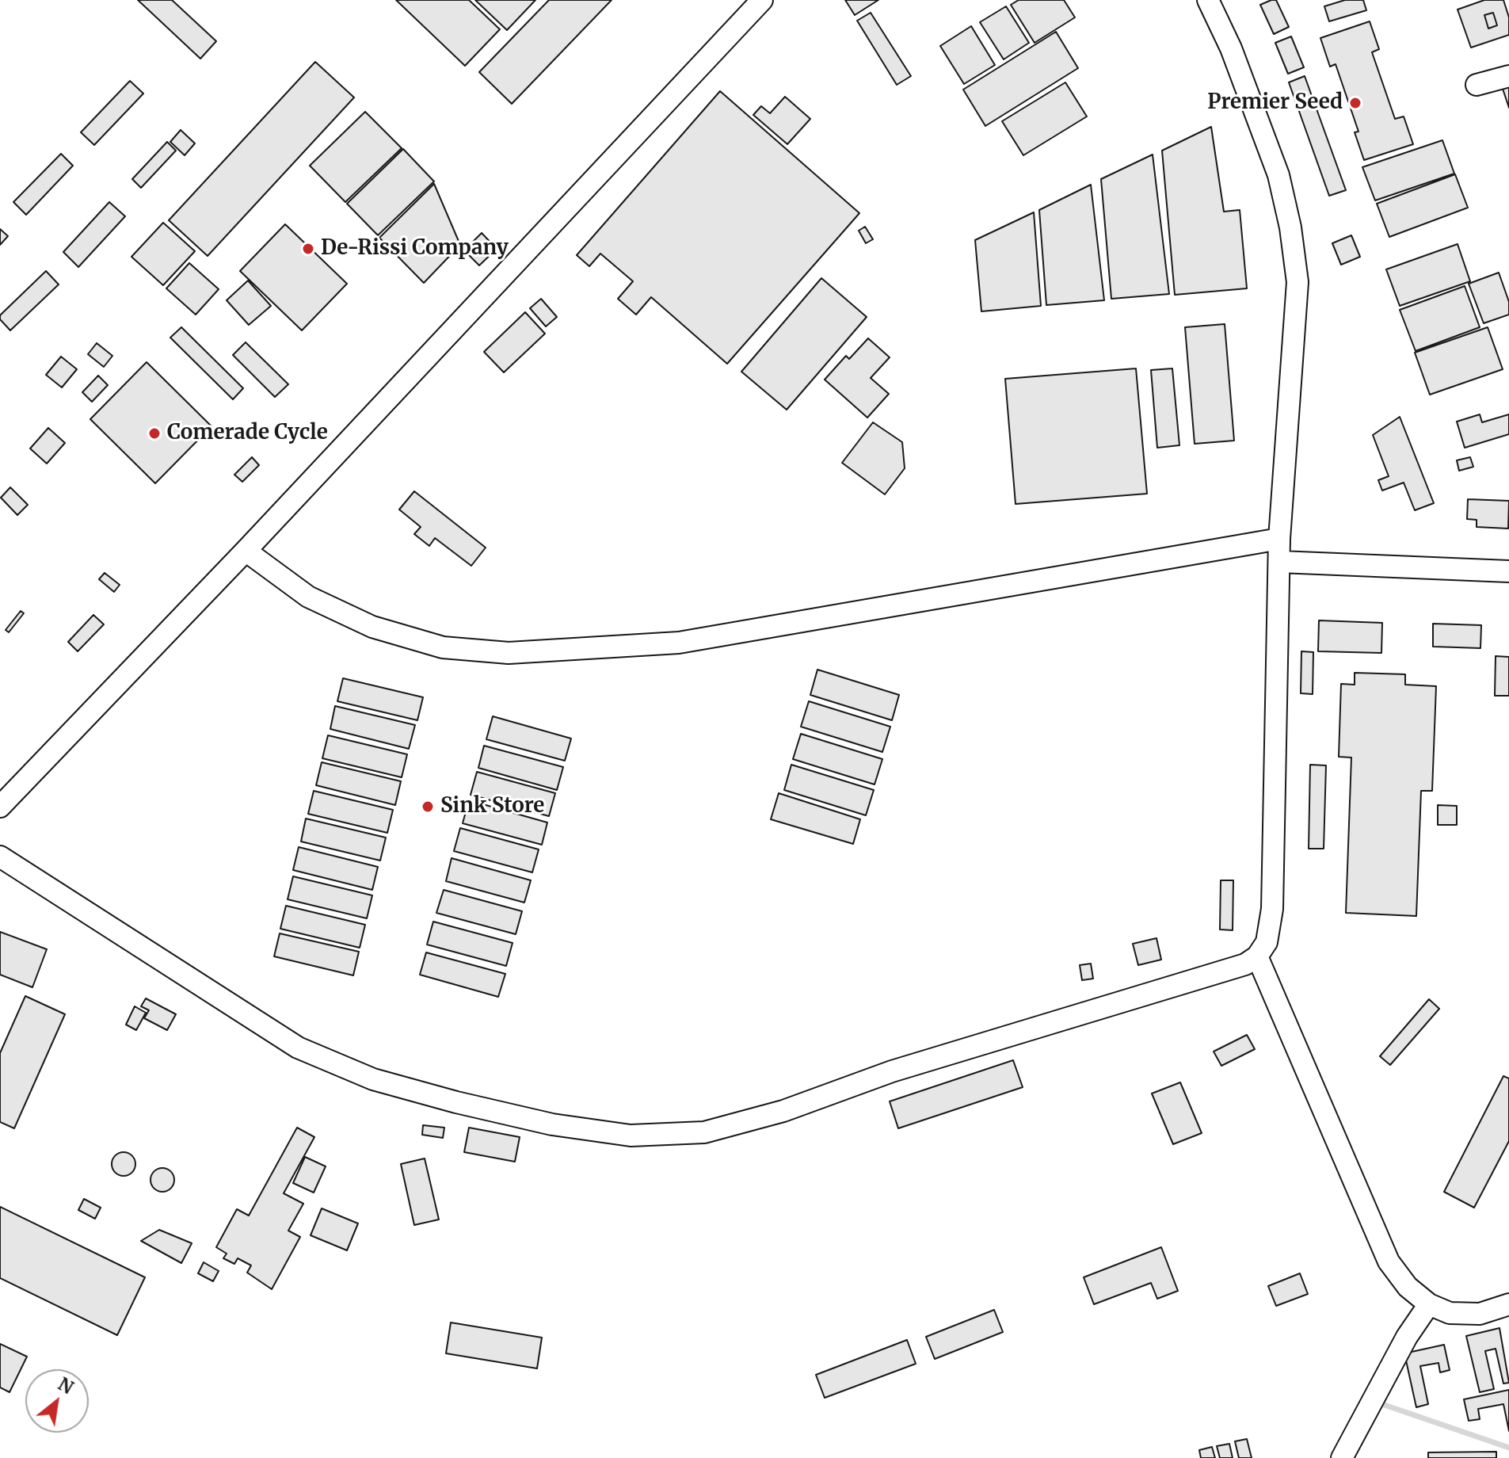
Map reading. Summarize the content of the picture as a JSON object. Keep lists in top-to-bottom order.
{
  "places": [
    "Premier Seed",
    "De-Rissi Company",
    "Comerade Cycle",
    "Sink Store"
  ],
  "north": "top right"
}
